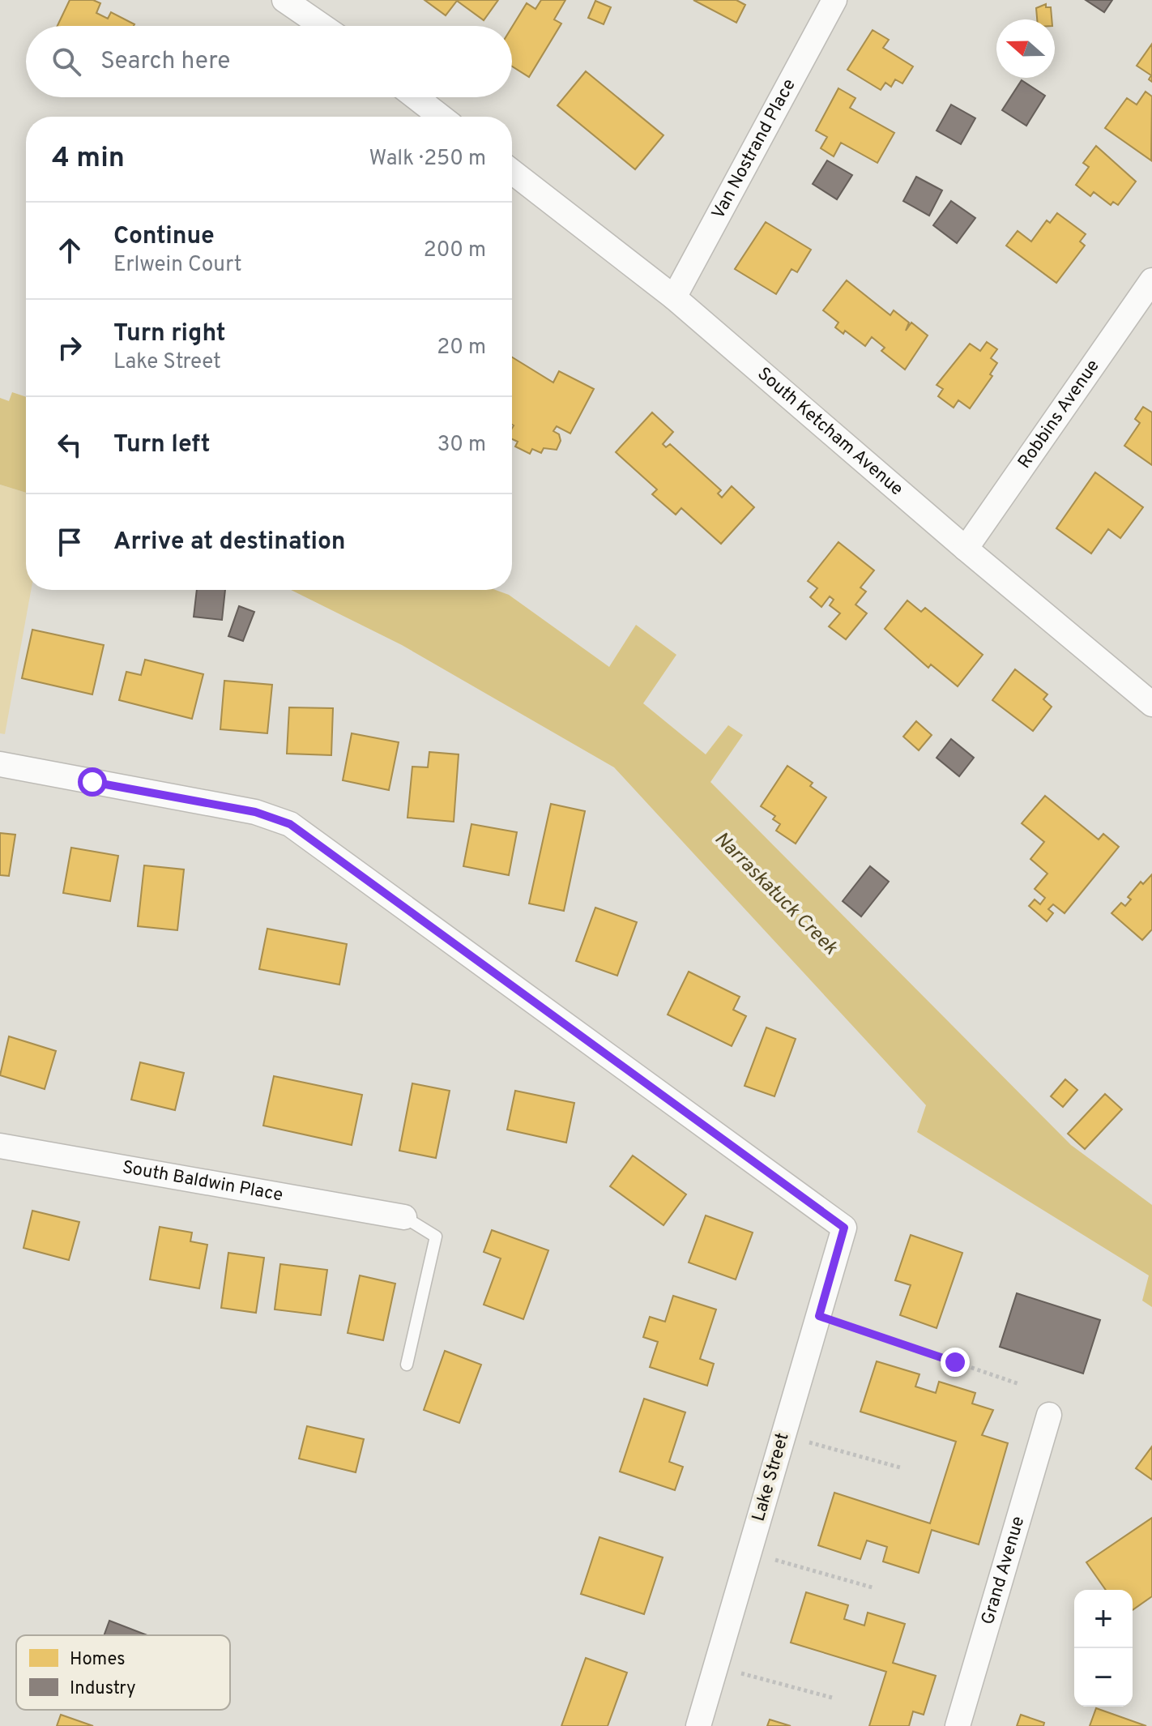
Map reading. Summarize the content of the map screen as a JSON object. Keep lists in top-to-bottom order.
{
  "streets": {
    "street": [
      "Van Nostrand Place",
      "Robbins Avenue",
      "South Ketcham Avenue",
      "South Baldwin Place",
      "Lake Street",
      "Grand Avenue"
    ]
  },
  "crossings": [
    ["Van Nostrand Place", "South Ketcham Avenue"],
    ["Robbins Avenue", "South Ketcham Avenue"]
  ],
  "water": ["Narraskatuck Creek"],
  "legend": ["Homes", "Industry"],
  "north": "left",
  "page": {
    "search": "Search here",
    "heading": ["4 min", "Walk · 250 m"],
    "list": [
      ["Continue", "Erlwein Court", "200 m"],
      ["Turn right", "Lake Street", "20 m"],
      ["Turn left", "30 m"],
      "Arrive at destination"
    ],
    "map_buttons": ["+", "−"]
  }
}
